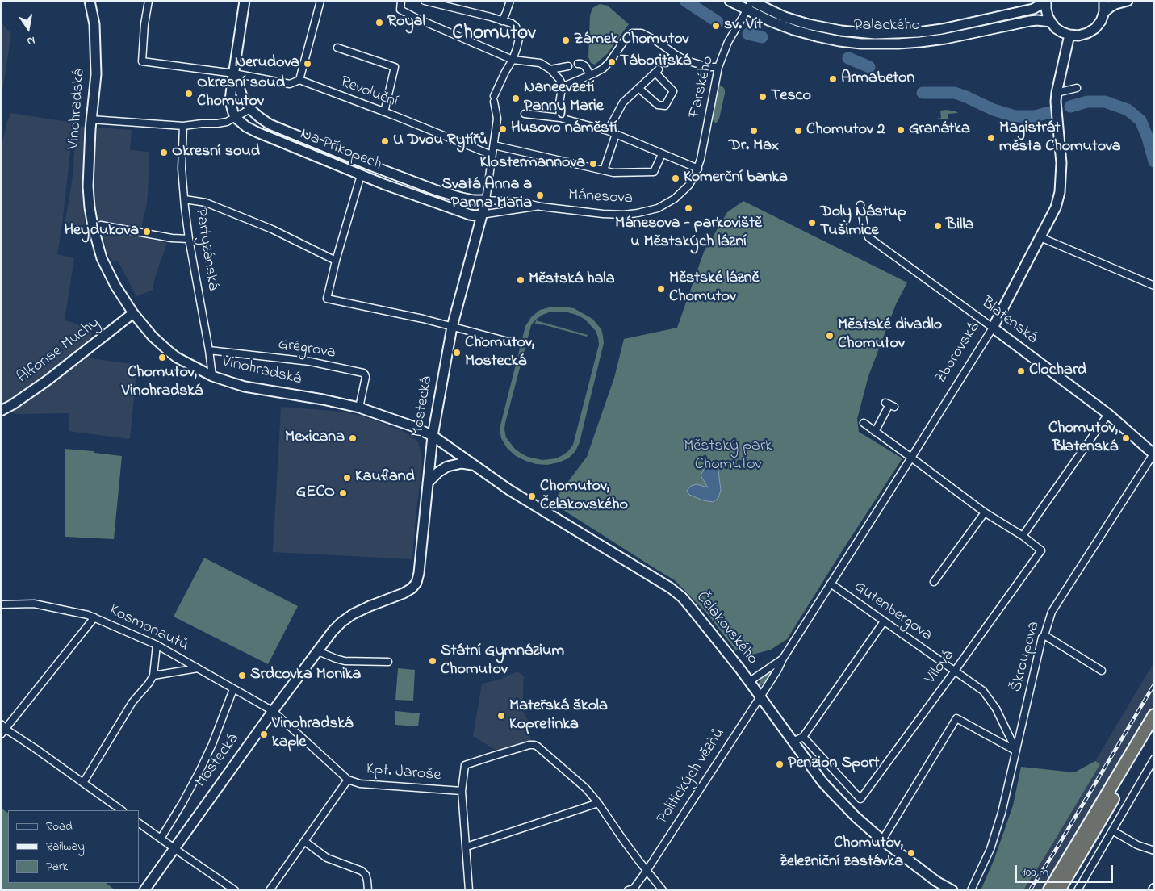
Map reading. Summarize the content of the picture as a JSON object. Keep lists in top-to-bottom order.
{
  "streets": {
    "street": [
      "Palackého",
      "Farského",
      "Revoluční",
      "Vinohradská",
      "Na Příkopech",
      "Mánesova",
      "Partyzánská",
      "Blatenská",
      "Grégrova",
      "Alfonse Muchy",
      "Zborovská",
      "Mostecká",
      "Gutenbergova",
      "Kosmonautů",
      "Čelakovského",
      "Škroupova",
      "Vilová",
      "Kpt. Jaroše",
      "Politických vězňů"
    ]
  },
  "crossings": [
    ["Palackého", "Farského"],
    ["Farského", "Mánesova"],
    ["Revoluční", "Na Příkopech"],
    ["Revoluční", "Mostecká"],
    ["Vinohradská", "Partyzánská"],
    ["Vinohradská", "Grégrova"],
    ["Vinohradská", "Alfonse Muchy"],
    ["Vinohradská", "Mostecká"],
    ["Vinohradská", "Čelakovského"],
    ["Na Příkopech", "Mánesova"],
    ["Na Příkopech", "Mostecká"],
    ["Mánesova", "Mostecká"],
    ["Partyzánská", "Grégrova"],
    ["Blatenská", "Zborovská"],
    ["Blatenská", "Škroupova"],
    ["Zborovská", "Gutenbergova"],
    ["Zborovská", "Čelakovského"],
    ["Zborovská", "Politických vězňů"],
    ["Mostecká", "Kosmonautů"],
    ["Mostecká", "Čelakovského"],
    ["Mostecká", "Kpt. Jaroše"],
    ["Gutenbergova", "Škroupova"],
    ["Gutenbergova", "Vilová"],
    ["Kosmonautů", "Kpt. Jaroše"],
    ["Čelakovského", "Politických vězňů"]
  ],
  "districts": ["Chomutov"],
  "parks": ["Městský park Chomutov"],
  "places": [
    "Royal",
    "sv. Vít",
    "Zámek Chomutov",
    "Táboritská",
    "Nerudova",
    "Armabeton",
    "Okresní soud Chomutov",
    "Tesco",
    "Naneevzetí Panny Marie",
    "Husovo náměstí",
    "Granátka",
    "Dr. Max",
    "Chomutov 2",
    "Magistrát města Chomutova",
    "U Dvou Rytířů",
    "Okresní soud",
    "Klostermannova",
    "Komerční banka",
    "Svatá Anna a Panna Maria",
    "Mánesova - parkoviště u Městských lázní",
    "Doly Nástup Tušimice",
    "Billa",
    "Heydukova",
    "Městská hala",
    "Městské lázně Chomutov",
    "Městské divadlo Chomutov",
    "Chomutov, Mostecká",
    "Chomutov, Vinohradská",
    "Clochard",
    "Mexicana",
    "Chomutov, Blatenská",
    "Kaufland",
    "GECO",
    "Chomutov, Čelakovského",
    "Státní Gymnázium Chomutov",
    "Srdcovka Monika",
    "Mateřská škola Kopretinka",
    "Vinohradská kaple",
    "Penzion Sport",
    "Chomutov, železniční zastávka"
  ],
  "legend": ["Road", "Railway", "Park"],
  "scale_bar": "100 m",
  "north": "bottom"
}
